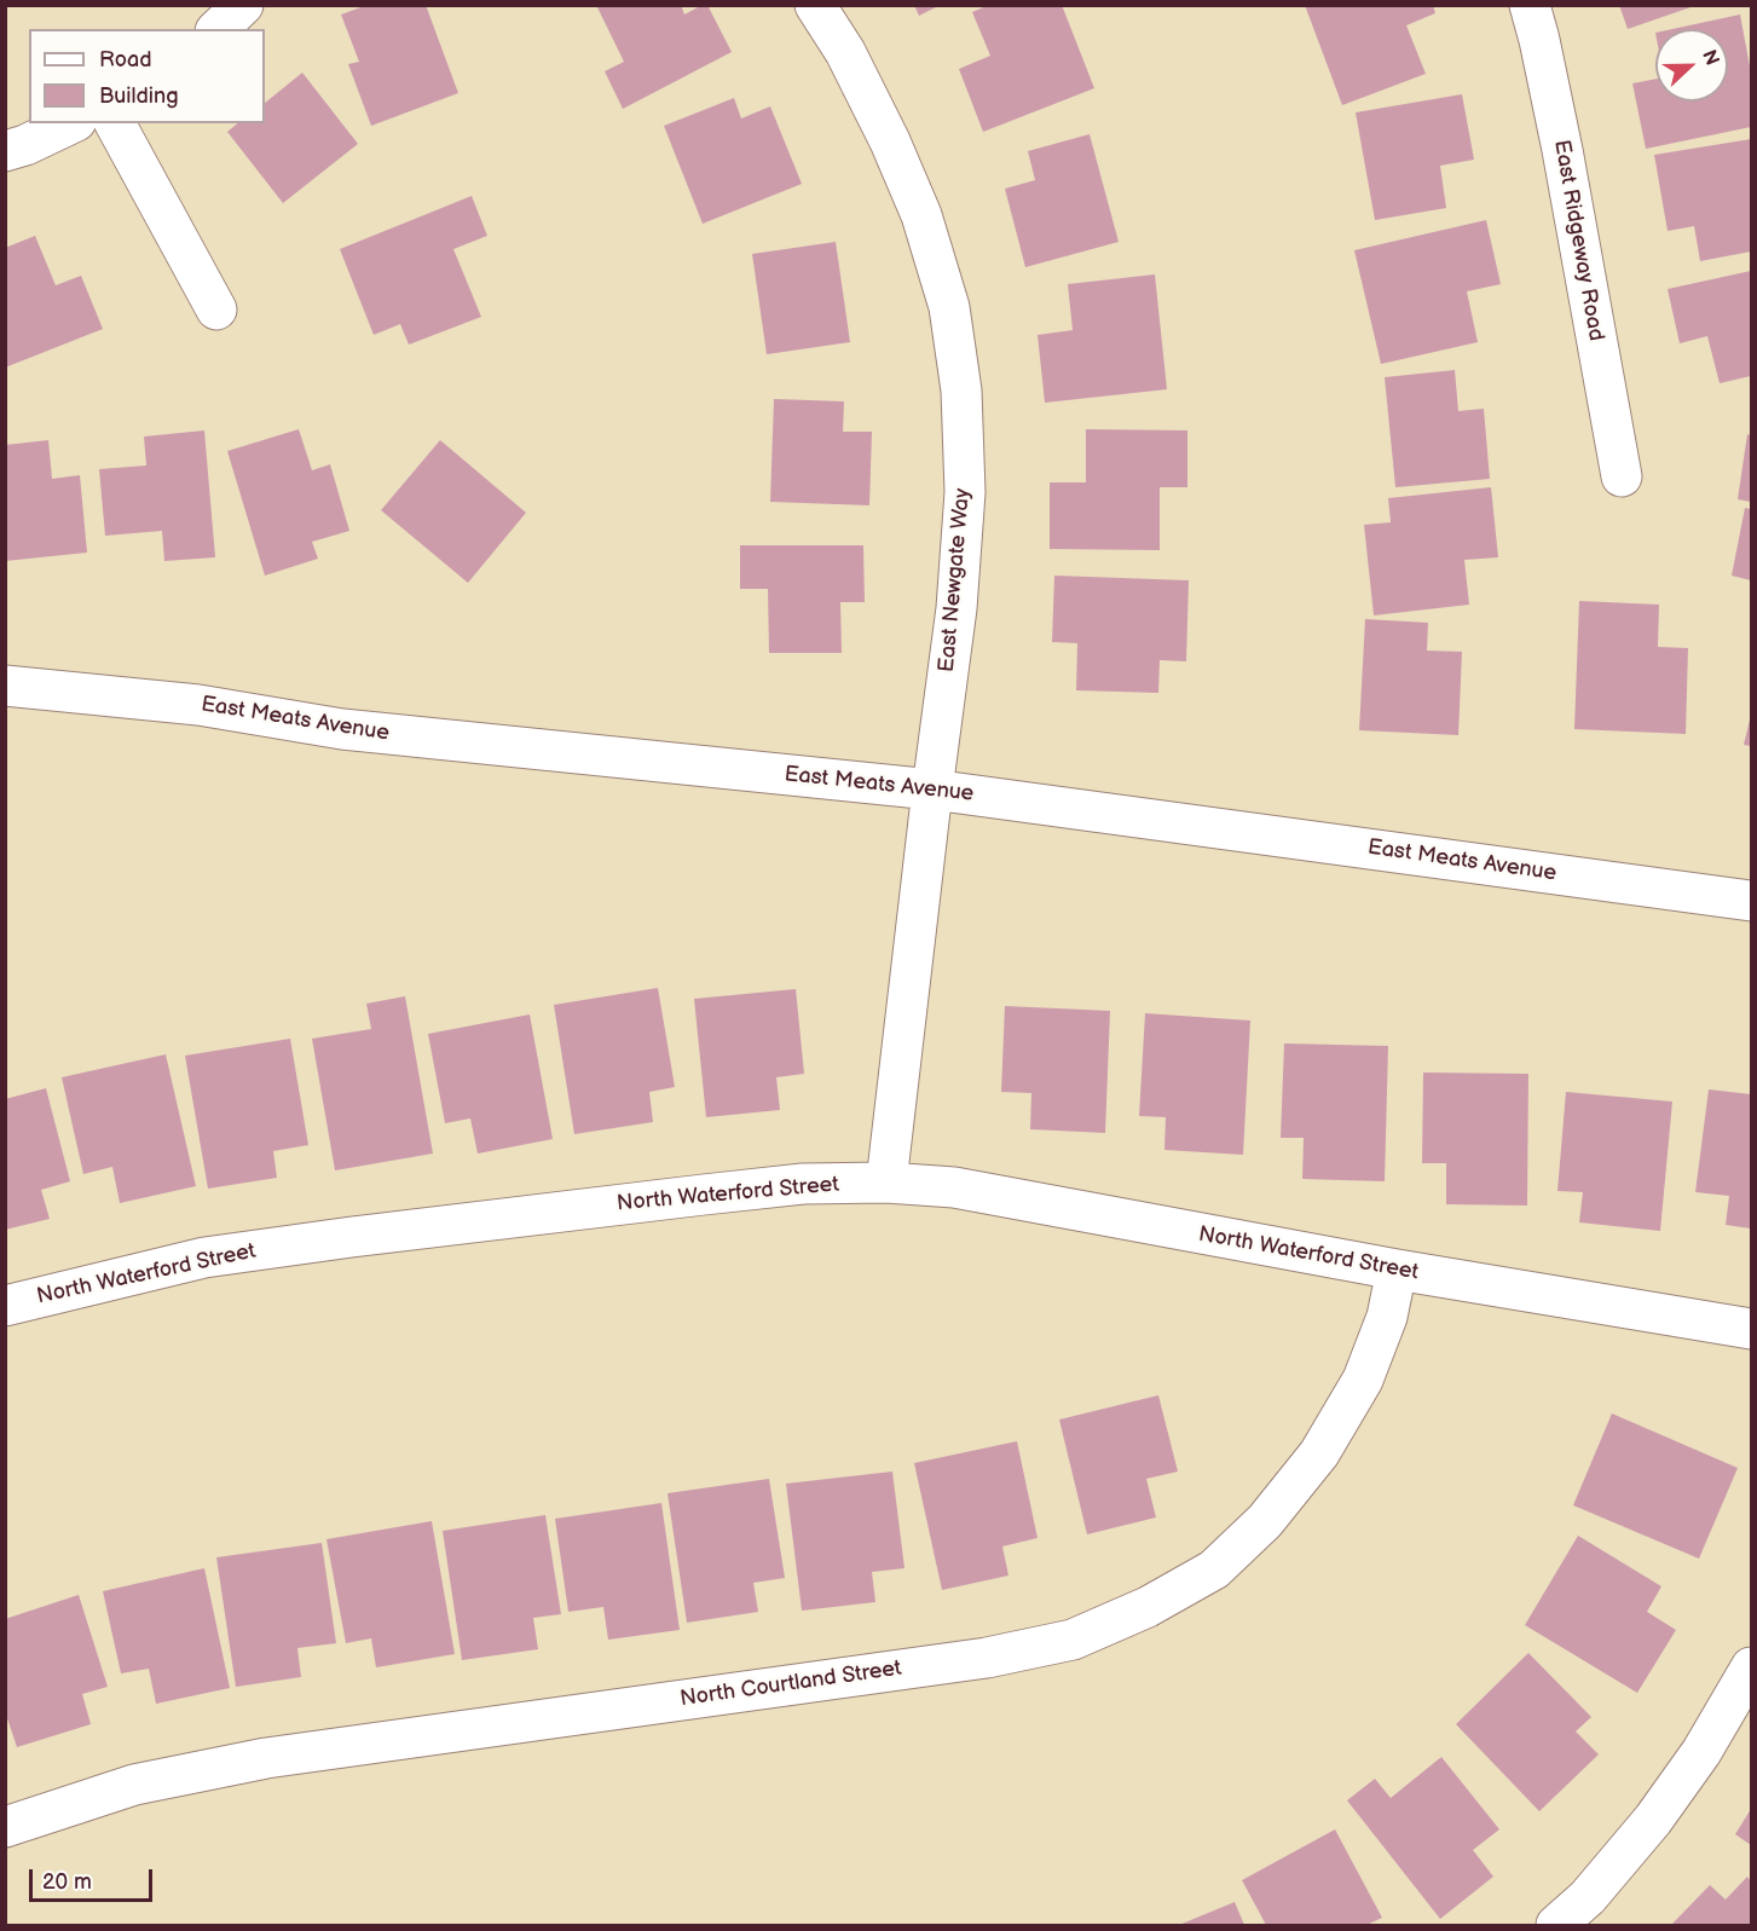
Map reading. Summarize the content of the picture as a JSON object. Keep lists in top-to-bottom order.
{
  "streets": {
    "street": [
      "East Ridgeway Road",
      "East Newgate Way",
      "East Meats Avenue",
      "North Waterford Street",
      "North Courtland Street"
    ]
  },
  "crossings": [
    ["East Newgate Way", "East Meats Avenue"],
    ["East Newgate Way", "North Waterford Street"],
    ["North Waterford Street", "North Courtland Street"]
  ],
  "legend": ["Road", "Building"],
  "scale_bar": "20 m",
  "north": "right"
}
